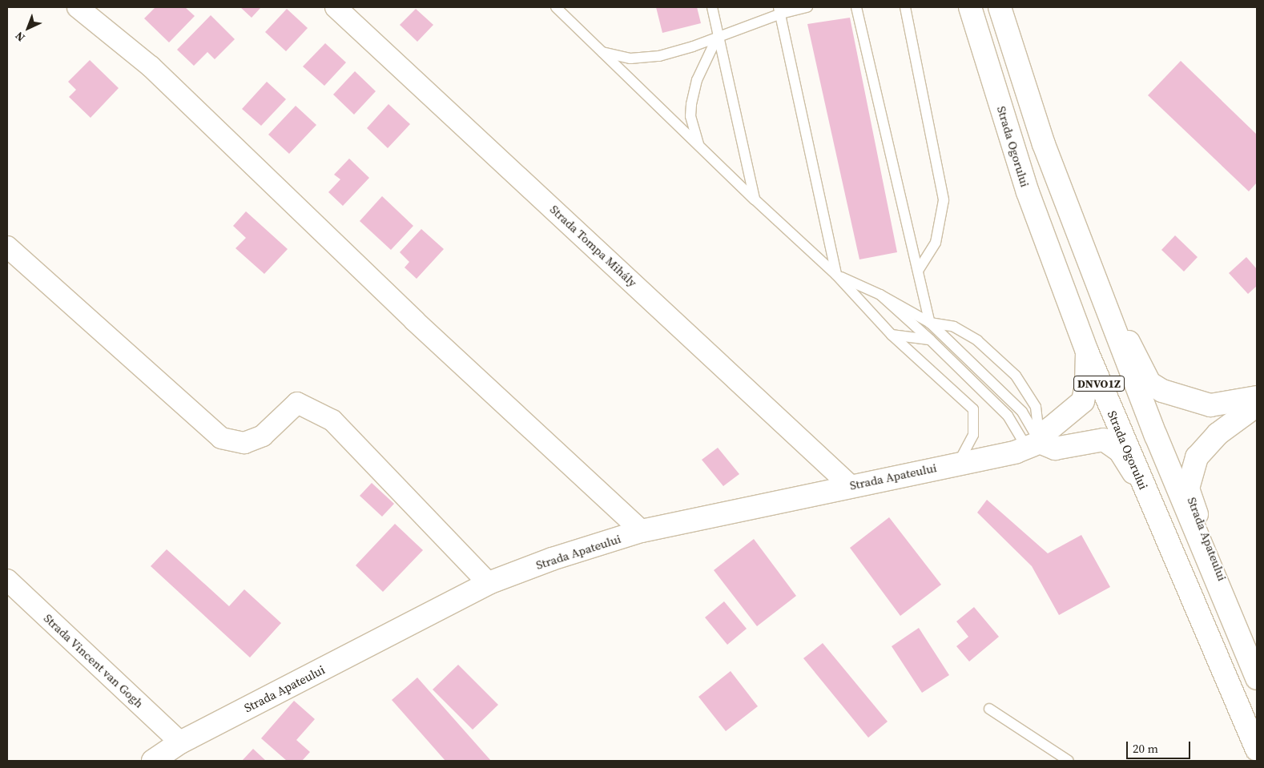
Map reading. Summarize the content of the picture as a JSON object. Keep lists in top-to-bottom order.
{
  "streets": {
    "main road": ["Strada Ogorului", "DNVO1Z", "Strada Apateului"],
    "street": ["Strada Tompa Mihály", "Strada Vincent van Gogh"]
  },
  "crossings": [
    ["Strada Tompa Mihály", "Strada Apateului"],
    ["DNVO1Z", "Strada Apateului"],
    ["Strada Apateului", "Strada Vincent van Gogh"]
  ],
  "scale_bar": "20 m",
  "north": "bottom left"
}
